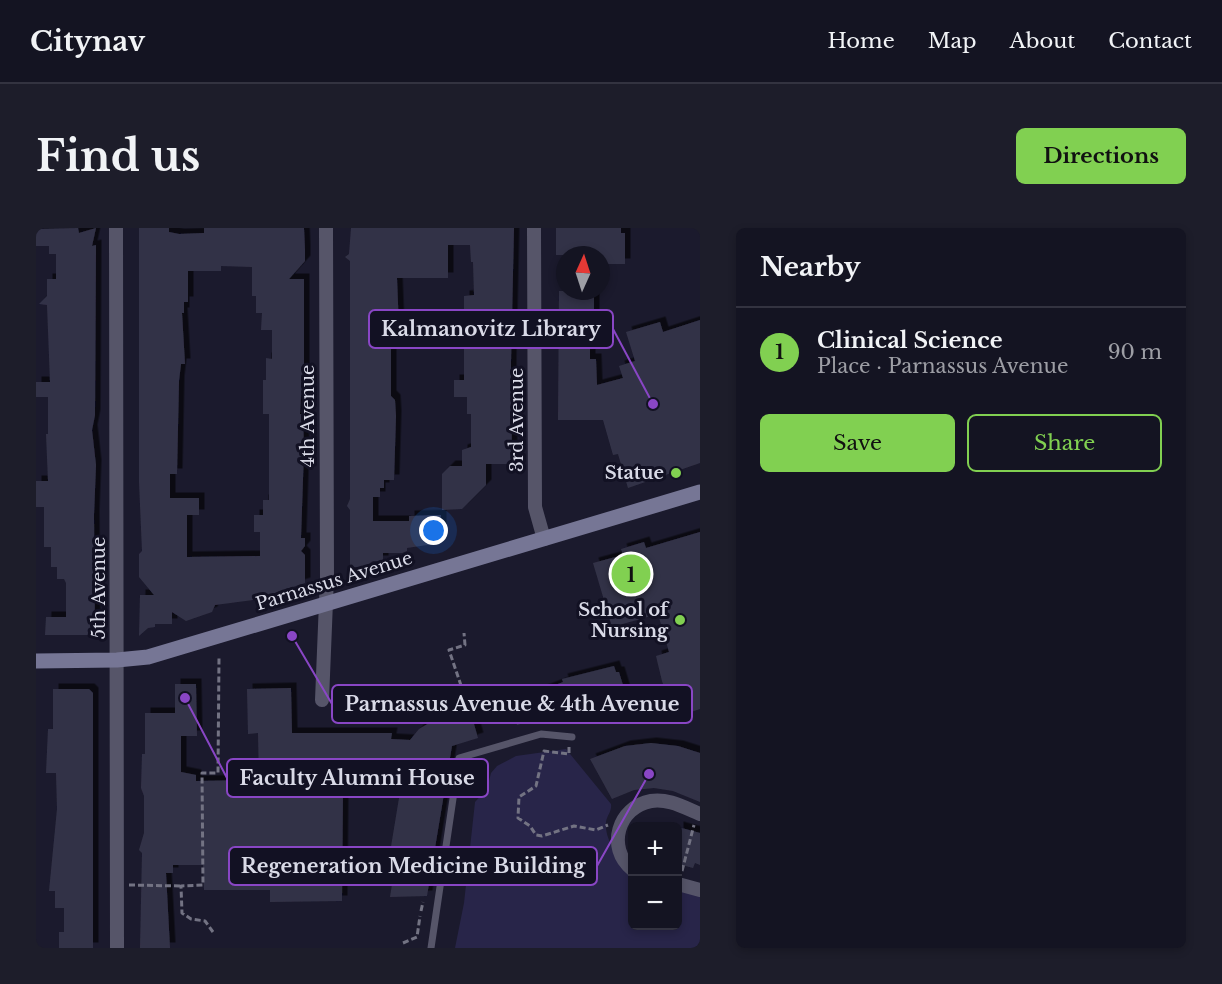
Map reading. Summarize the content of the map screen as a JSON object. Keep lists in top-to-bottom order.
{
  "streets": {
    "street": [
      "4th Avenue",
      "3rd Avenue",
      "Parnassus Avenue",
      "5th Avenue"
    ]
  },
  "crossings": [
    ["4th Avenue", "Parnassus Avenue"],
    ["3rd Avenue", "Parnassus Avenue"],
    ["Parnassus Avenue", "5th Avenue"]
  ],
  "places": [
    "Kalmanovitz Library",
    "Statue",
    "School of Nursing",
    "Parnassus Avenue & 4th Avenue",
    "Faculty Alumni House",
    "Regeneration Medicine Building"
  ],
  "north": "top",
  "page": {
    "header": "Citynav",
    "nav": [
      "Home",
      "Map",
      "About",
      "Contact"
    ],
    "buttons": [
      "Directions",
      ["Save", "Share"]
    ],
    "title": "Find us",
    "heading": "Nearby",
    "list": [
      {
        "mark": "1",
        "name": "Clinical Science",
        "note": "Place · Parnassus Avenue",
        "value": "90 m"
      }
    ],
    "pins": "1",
    "map_buttons": ["+", "−"]
  }
}
